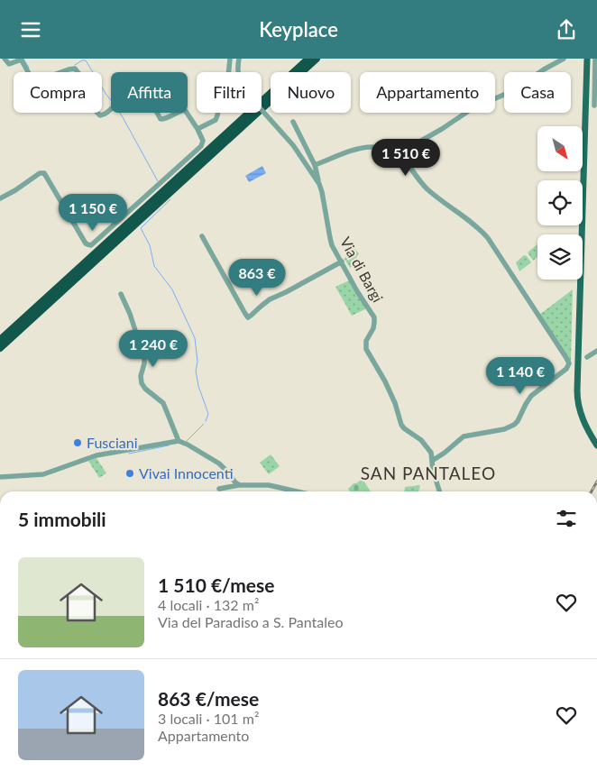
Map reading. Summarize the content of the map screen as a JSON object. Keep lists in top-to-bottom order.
{
  "streets": {
    "street": ["Via di Bargi"]
  },
  "districts": ["SAN PANTALEO"],
  "places": ["Fusciani", "Vivai Innocenti"],
  "north": "bottom right",
  "page": {
    "header": "Keyplace",
    "chip": [
      "Compra",
      "Affitta",
      "Filtri",
      "Nuovo",
      "Appartamento",
      "Casa"
    ],
    "price": [
      "1 510 €",
      "1 150 €",
      "863 €",
      "1 240 €",
      "1 140 €"
    ],
    "heading": "5 immobili",
    "list": [
      {
        "name": "1 510 €/mese",
        "note": "4 locali · 132 m² · Via del Paradiso a S. Pantaleo"
      },
      {
        "name": "863 €/mese",
        "note": "3 locali · 101 m² · Appartamento"
      }
    ]
  }
}
